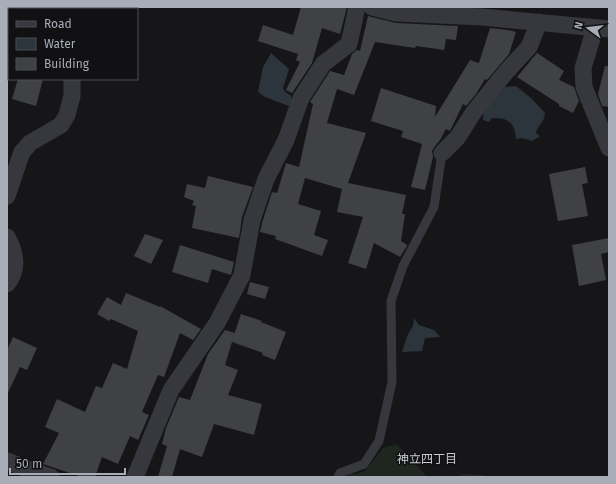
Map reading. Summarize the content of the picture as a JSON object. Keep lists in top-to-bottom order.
{
  "districts": ["神立四丁目"],
  "legend": ["Road", "Water", "Building"],
  "scale_bar": "50 m",
  "north": "left"
}
